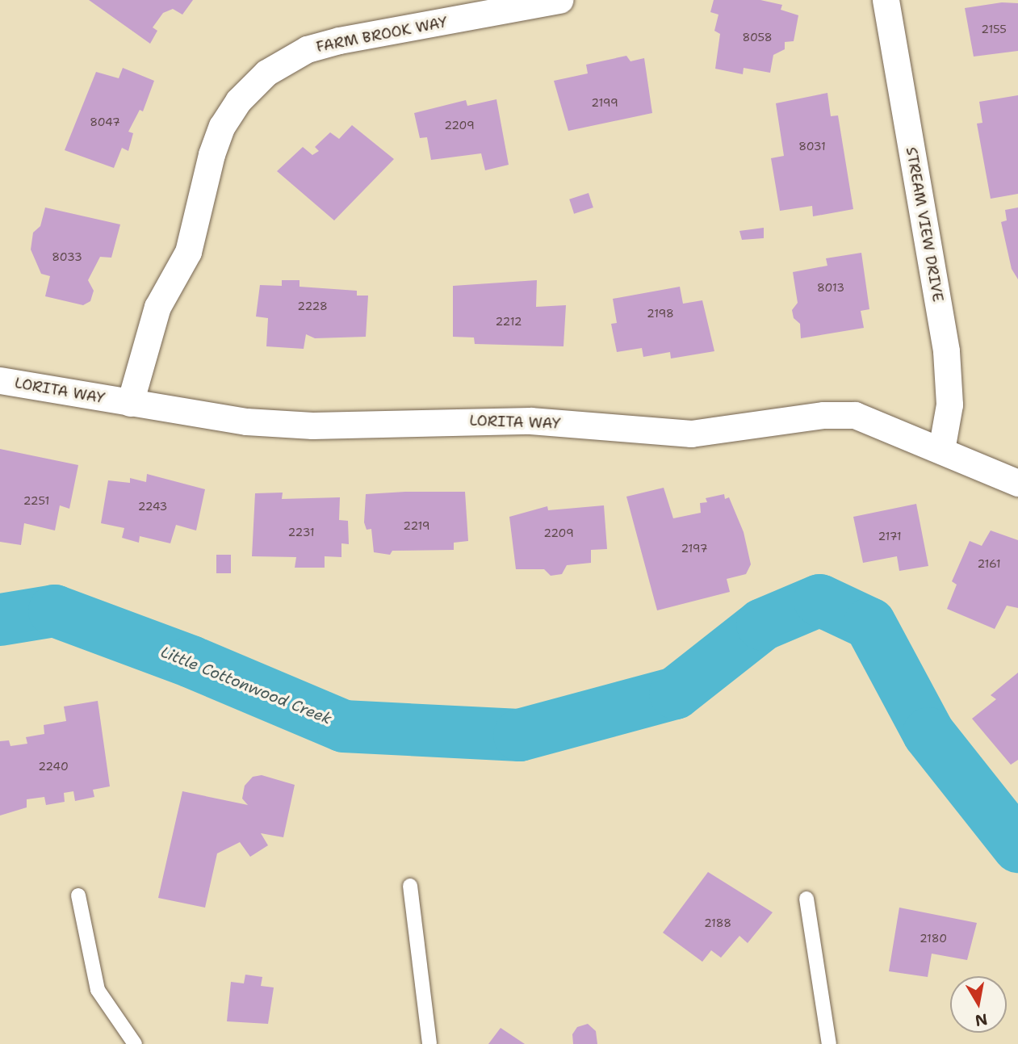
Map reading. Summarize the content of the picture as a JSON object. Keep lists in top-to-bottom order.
{
  "streets": {
    "street": ["FARM BROOK WAY", "STREAM VIEW DRIVE", "LORITA WAY"]
  },
  "crossings": [
    ["FARM BROOK WAY", "LORITA WAY"],
    ["STREAM VIEW DRIVE", "LORITA WAY"]
  ],
  "water": ["Little Cottonwood Creek"],
  "house_numbers": [
    "2155",
    "8058",
    "2199",
    "8047",
    "2209",
    "8031",
    "8033",
    "8013",
    "2228",
    "2198",
    "2212",
    "2251",
    "2243",
    "2219",
    "2231",
    "2209",
    "2171",
    "2197",
    "2161",
    "2240",
    "2188",
    "2180"
  ],
  "north": "bottom"
}
